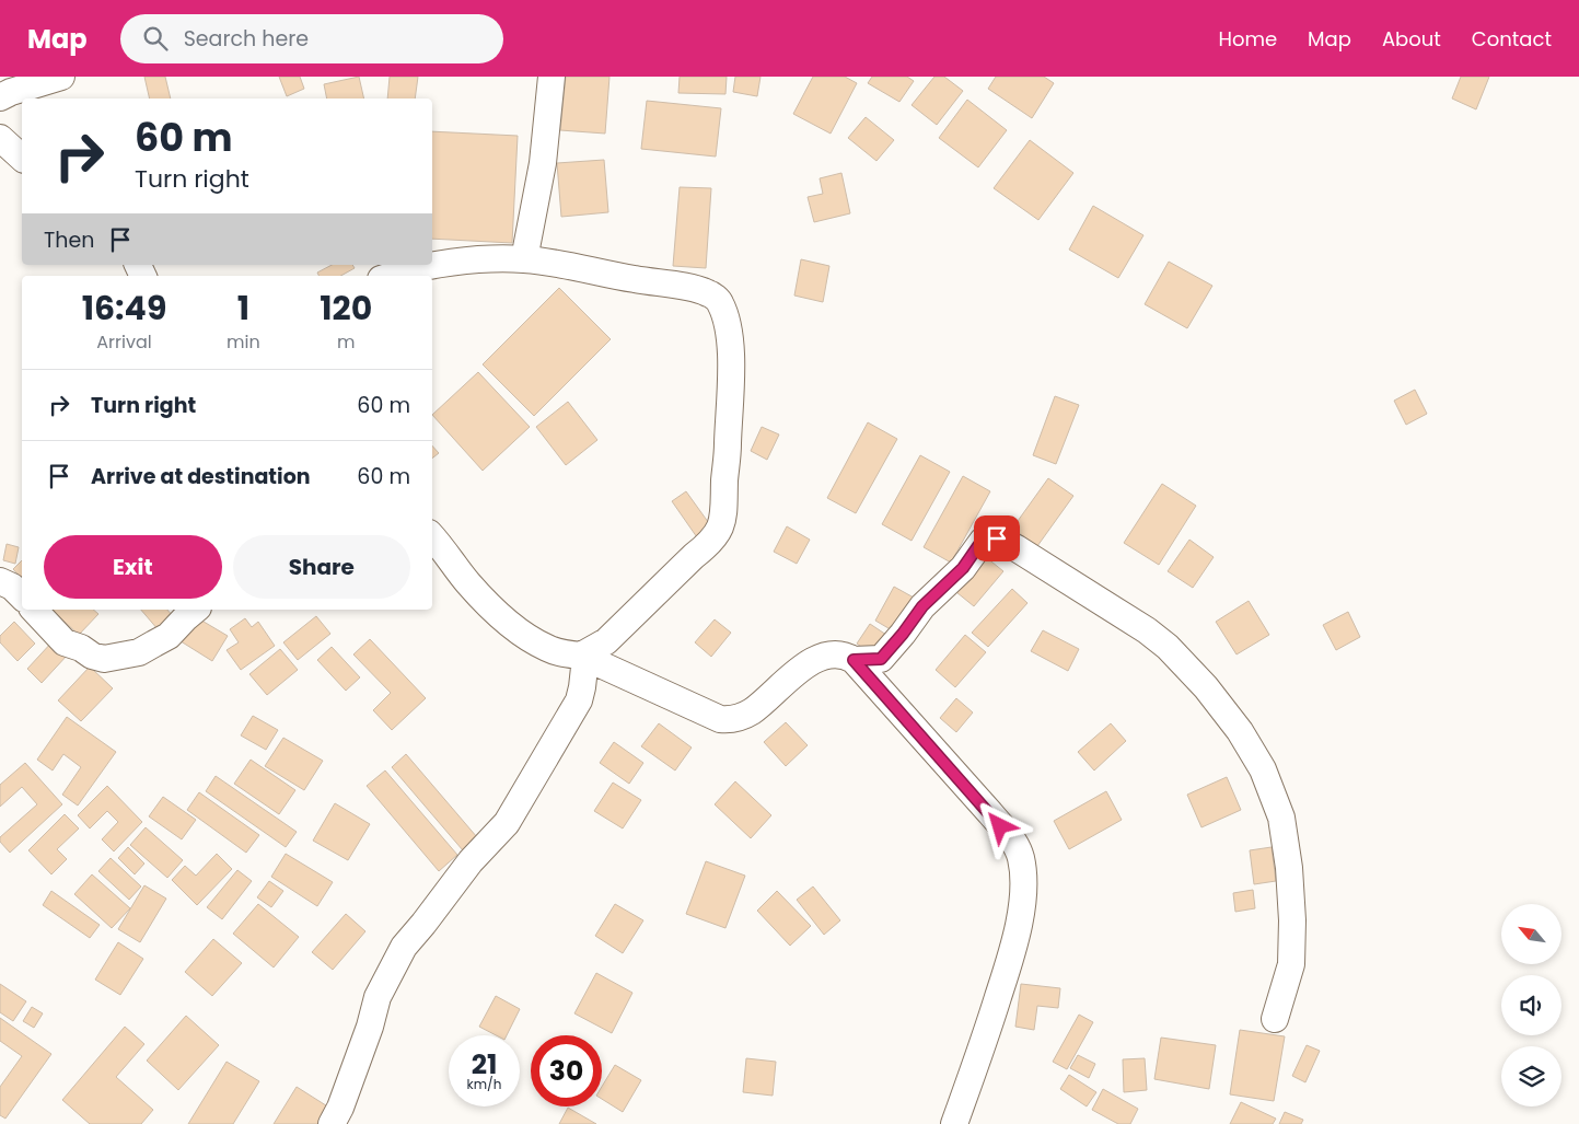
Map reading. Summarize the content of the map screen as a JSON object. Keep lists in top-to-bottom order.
{
  "north": "top left",
  "page": {
    "header": "Map",
    "search": "Search here",
    "nav": [
      "Home",
      "Map",
      "About",
      "Contact"
    ],
    "turn": ["60 m", "Turn right"],
    "then": "Then",
    "eta": [
      "16:49",
      "Arrival",
      "1",
      "min",
      "120",
      "m"
    ],
    "list": [
      {
        "name": "Turn right",
        "value": "60 m"
      },
      {
        "name": "Arrive at destination",
        "value": "60 m"
      }
    ],
    "buttons": ["Exit", "Share"],
    "speed": "21 km/h",
    "limit": "30"
  }
}
